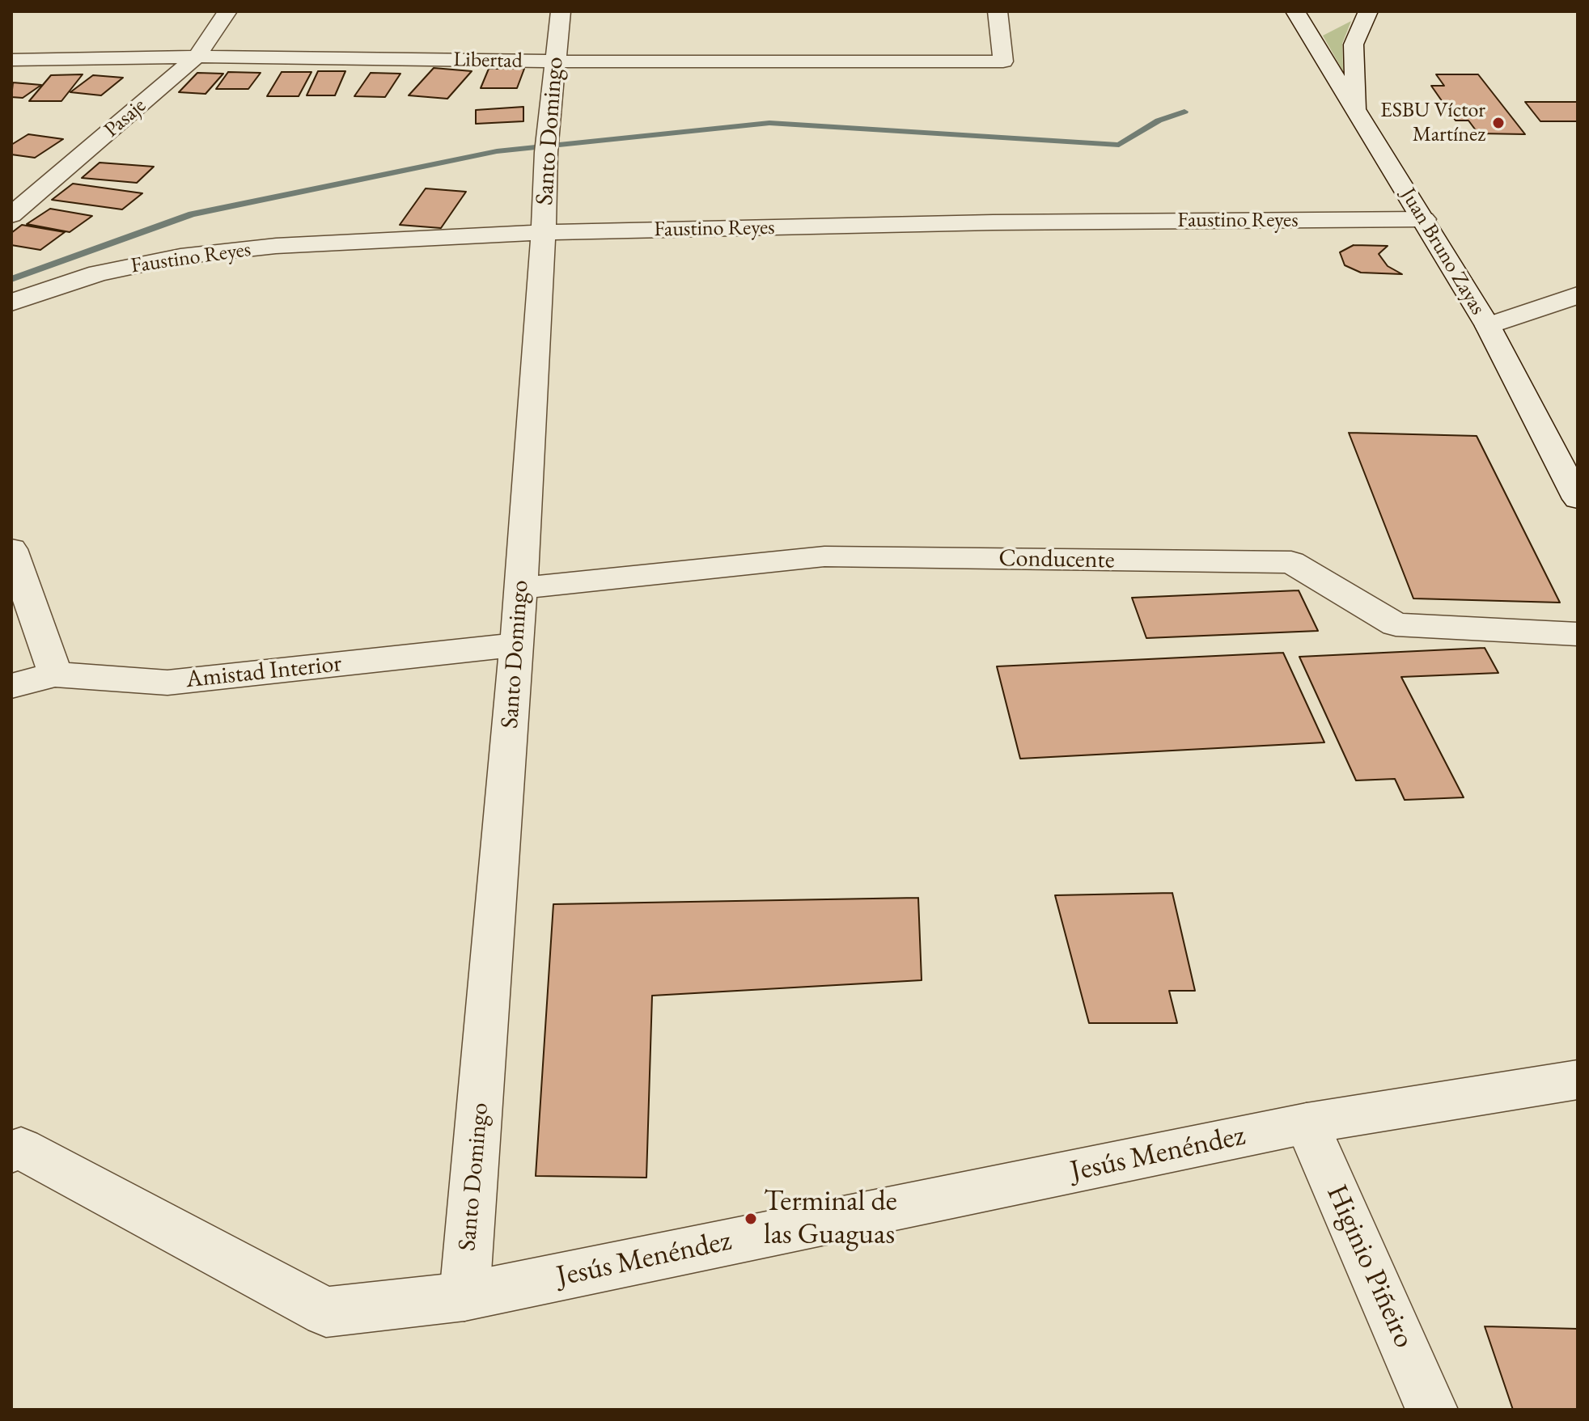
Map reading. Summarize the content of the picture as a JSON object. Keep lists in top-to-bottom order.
{
  "streets": {
    "street": [
      "Libertad",
      "Pasaje",
      "Santo Domingo",
      "Faustino Reyes",
      "Juan Bruno Zayas",
      "Conducente",
      "Amistad Interior",
      "Jesús Menéndez",
      "Higinio Piñeiro"
    ]
  },
  "crossings": [
    ["Libertad", "Pasaje"],
    ["Libertad", "Santo Domingo"],
    ["Santo Domingo", "Faustino Reyes"],
    ["Santo Domingo", "Conducente"],
    ["Santo Domingo", "Amistad Interior"],
    ["Santo Domingo", "Jesús Menéndez"],
    ["Faustino Reyes", "Juan Bruno Zayas"],
    ["Jesús Menéndez", "Higinio Piñeiro"]
  ],
  "places": ["ESBU Víctor Martínez", "Terminal de las Guaguas"]
}
